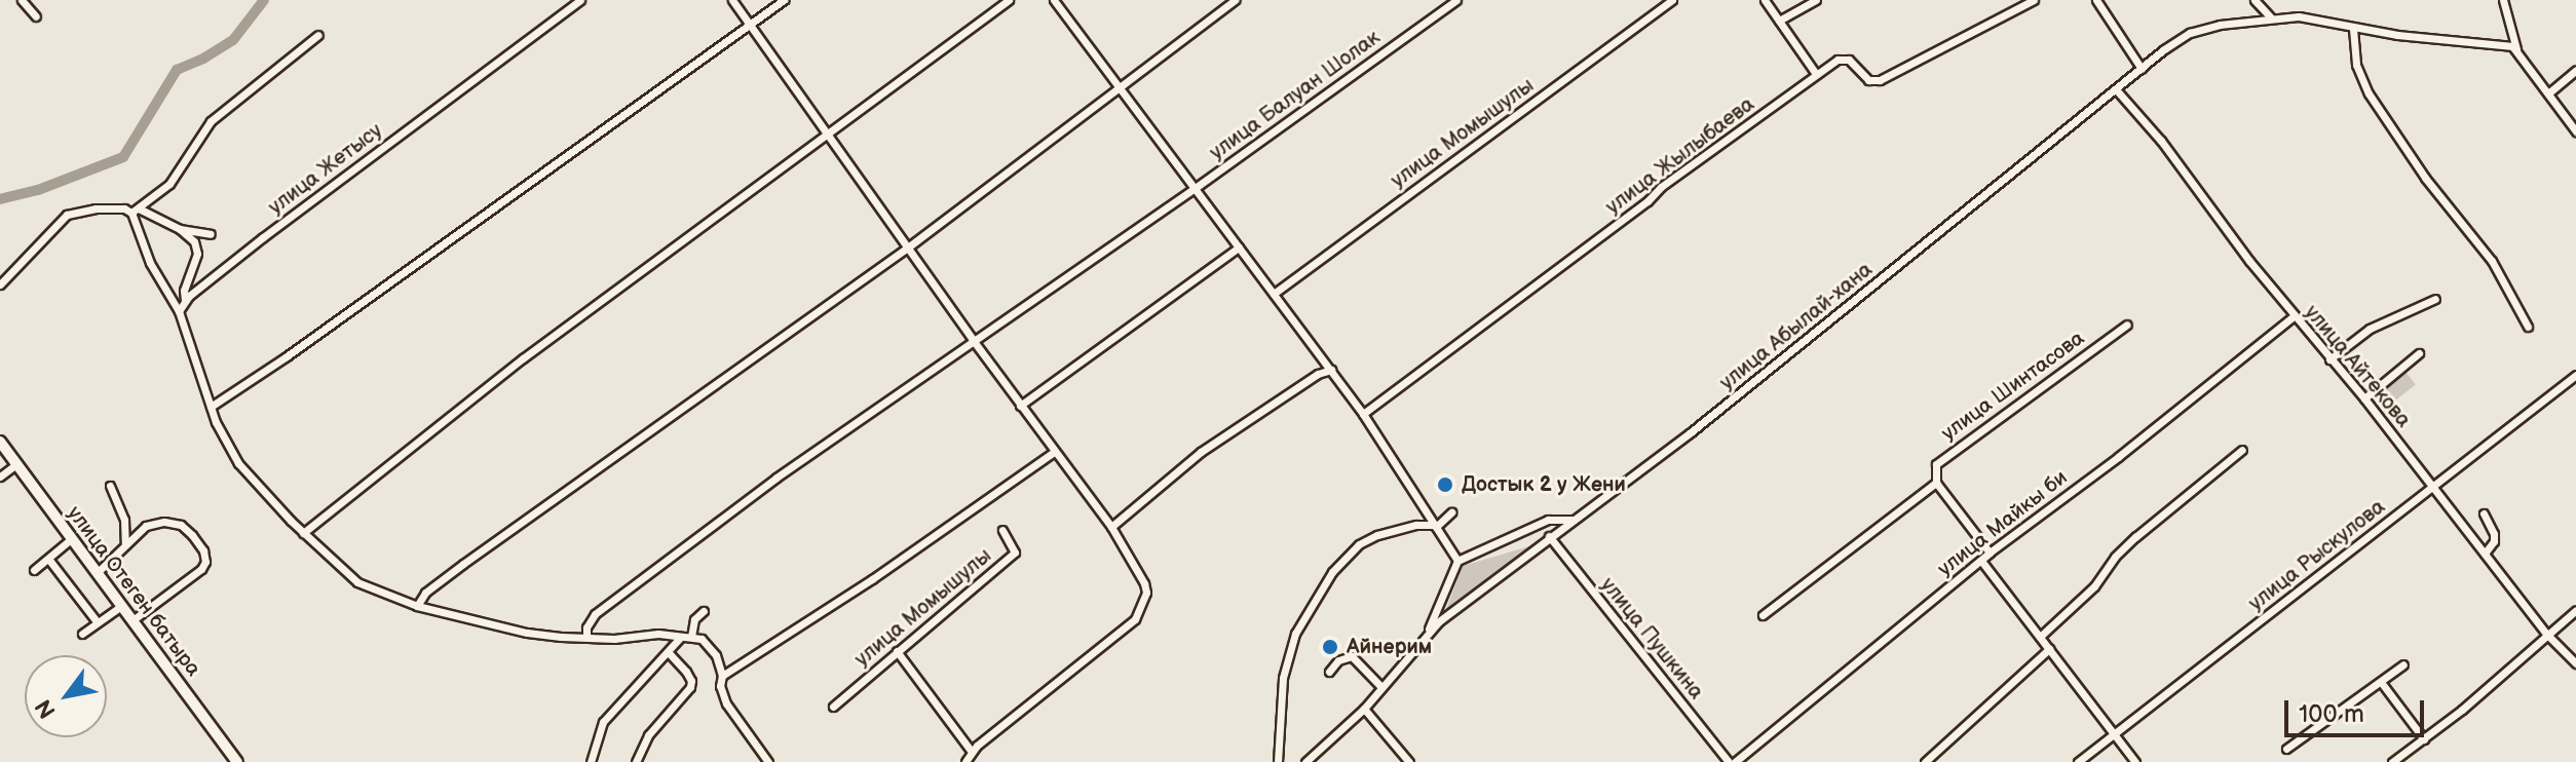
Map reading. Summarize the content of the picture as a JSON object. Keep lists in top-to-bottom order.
{
  "streets": {
    "main road": ["улица Отеген батыра"],
    "street": [
      "улица Балуан Шолак",
      "улица Момышулы",
      "улица Жылыбаева",
      "улица Жетысу",
      "улица Абылай-хана",
      "улица Айтекова",
      "улица Шинтасова",
      "улица Майкы би",
      "улица Рыскулова",
      "улица Пушкина"
    ]
  },
  "crossings": [
    ["улица Абылай-хана", "улица Айтекова"],
    ["улица Абылай-хана", "улица Пушкина"],
    ["улица Айтекова", "улица Майкы би"],
    ["улица Айтекова", "улица Рыскулова"]
  ],
  "places": ["Достык 2 у Жени", "Айнерим"],
  "scale_bar": "100 m",
  "north": "bottom left"
}
